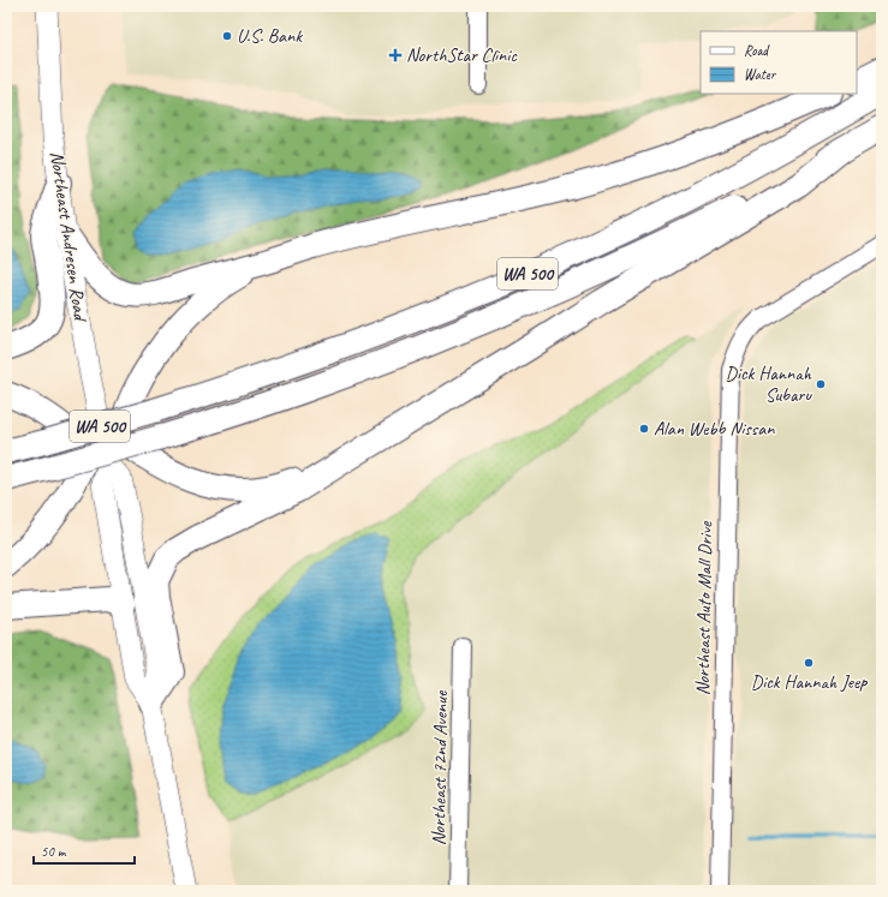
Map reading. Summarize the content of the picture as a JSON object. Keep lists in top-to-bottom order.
{
  "streets": {
    "highway": ["WA 500"],
    "main road": ["Northeast Andresen Road"],
    "street": ["Northeast Auto Mall Drive", "Northeast 72nd Avenue"]
  },
  "places": {
    "other": [
      "U.S. Bank",
      "Dick Hannah Subaru",
      "Alan Webb Nissan",
      "Dick Hannah Jeep"
    ],
    "health": ["NorthStar Clinic"]
  },
  "legend": ["Road", "Water"],
  "scale_bar": "50 m"
}
